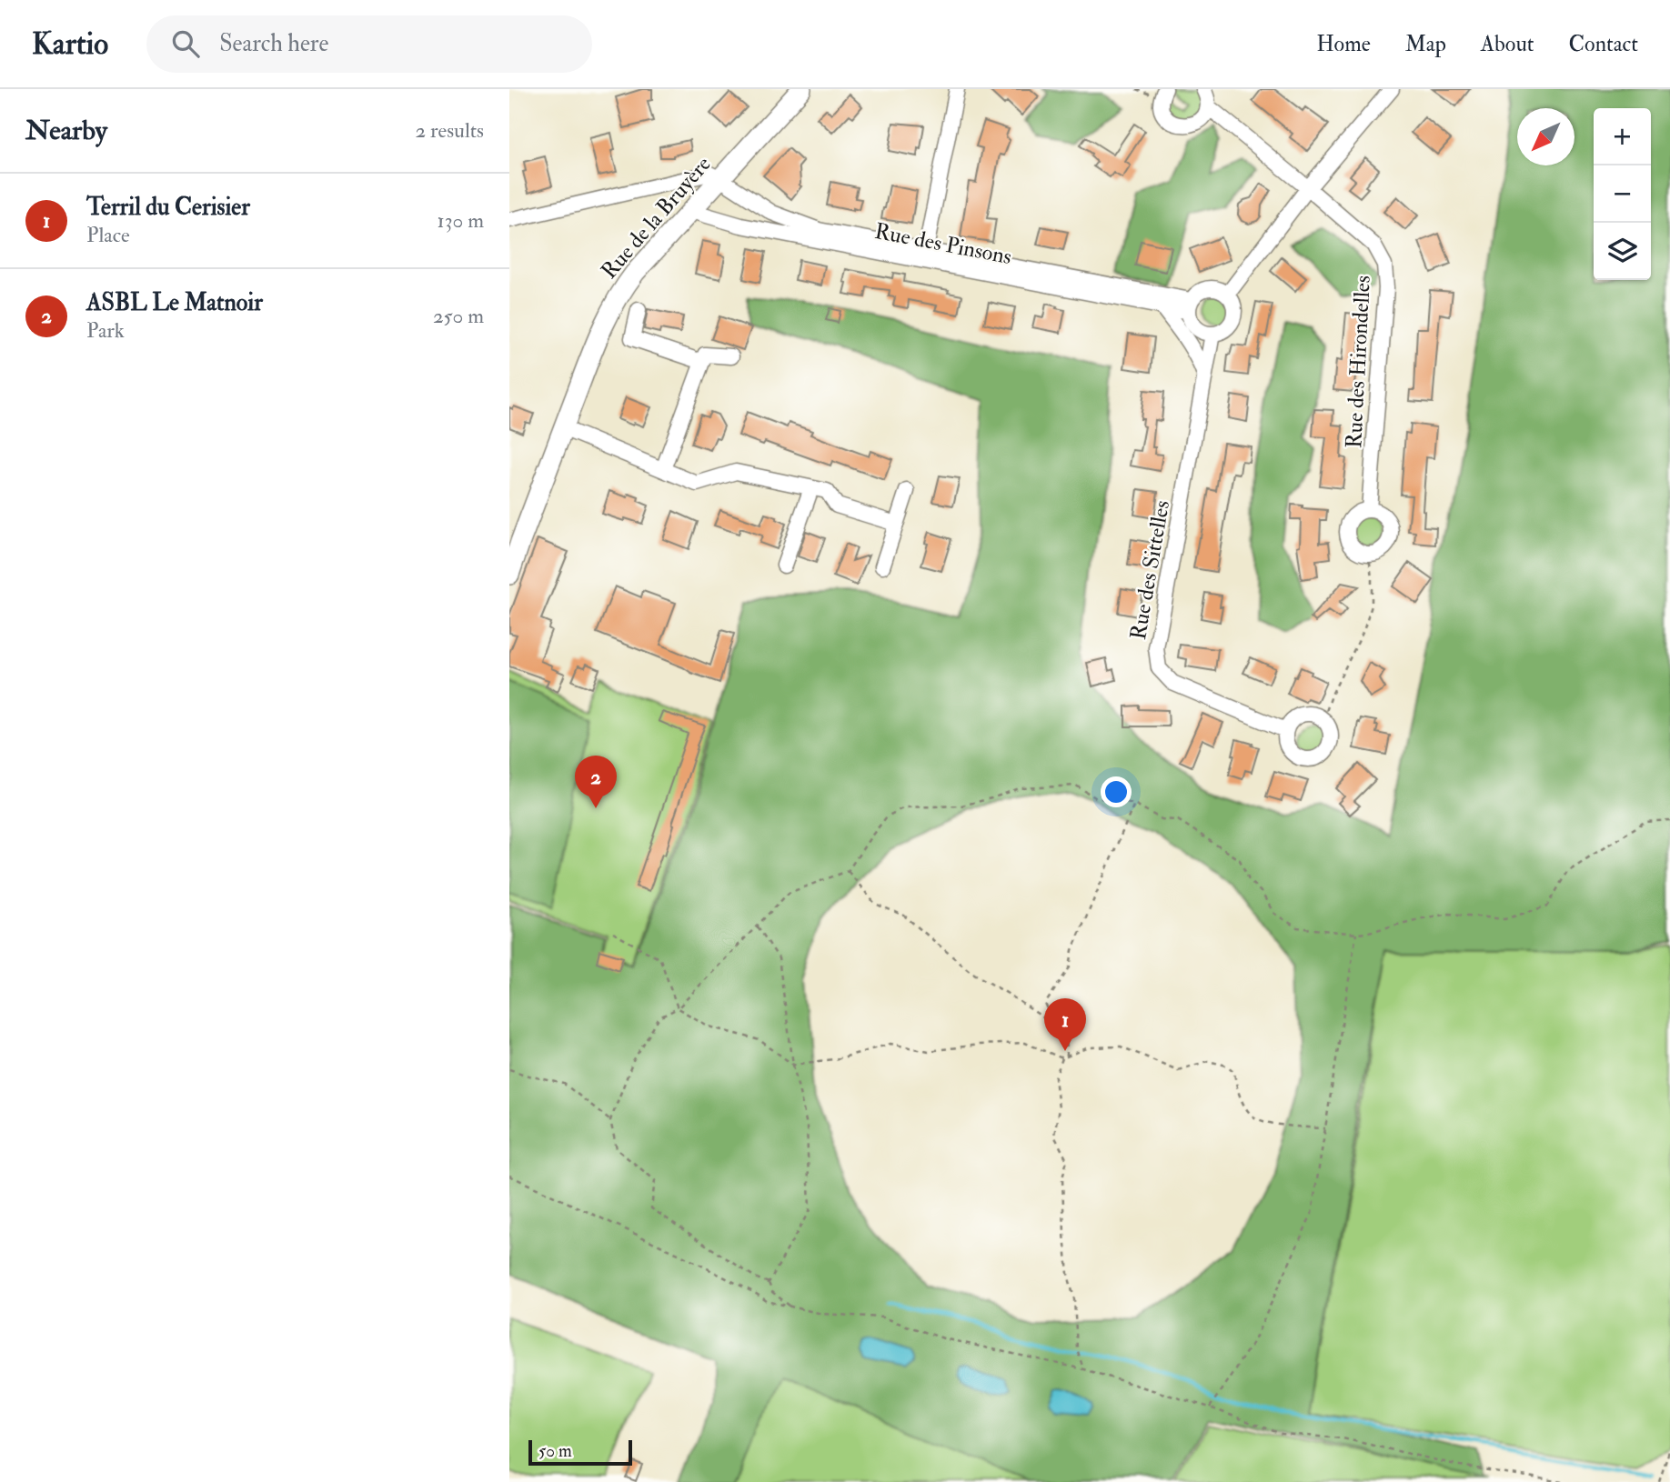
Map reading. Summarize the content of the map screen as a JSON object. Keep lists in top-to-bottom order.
{
  "streets": {
    "street": [
      "Rue de la Bruyère",
      "Rue des Pinsons",
      "Rue des Hirondelles",
      "Rue des Sittelles"
    ]
  },
  "crossings": [
    ["Rue de la Bruyère", "Rue des Pinsons"],
    ["Rue des Pinsons", "Rue des Sittelles"]
  ],
  "scale_bar": "50 m",
  "north": "bottom left",
  "page": {
    "header": "Kartio",
    "search": "Search here",
    "nav": [
      "Home",
      "Map",
      "About",
      "Contact"
    ],
    "heading": ["Nearby", "2 results"],
    "map_buttons": ["+", "−"],
    "list": [
      {
        "mark": "1",
        "name": "Terril du Cerisier",
        "note": "Place",
        "value": "130 m"
      },
      {
        "mark": "2",
        "name": "ASBL Le Matnoir",
        "note": "Park",
        "value": "250 m"
      }
    ],
    "pins": ["2", "1"],
    "scale": "50 m"
  }
}
